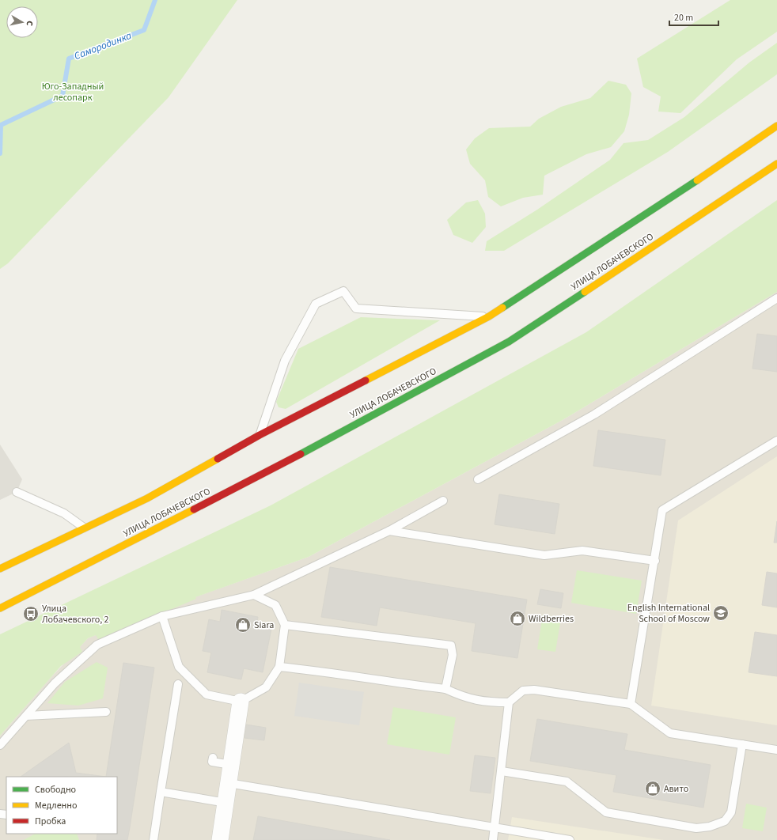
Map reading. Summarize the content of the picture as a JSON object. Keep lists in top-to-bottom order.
{
  "streets": {
    "main road": ["УЛИЦА ЛОБАЧЕВСКОГО"]
  },
  "water": ["Самородинка"],
  "parks": ["Юго-Западный лесопарк"],
  "places": {
    "school or university": ["English International School of Moscow"],
    "bus stop": ["Улица Лобачевского, 2"],
    "shop": ["Wildberries", "Siara", "Авито"]
  },
  "legend": ["Свободно", "Медленно", "Пробка"],
  "scale_bar": "20 m",
  "north": "right"
}
